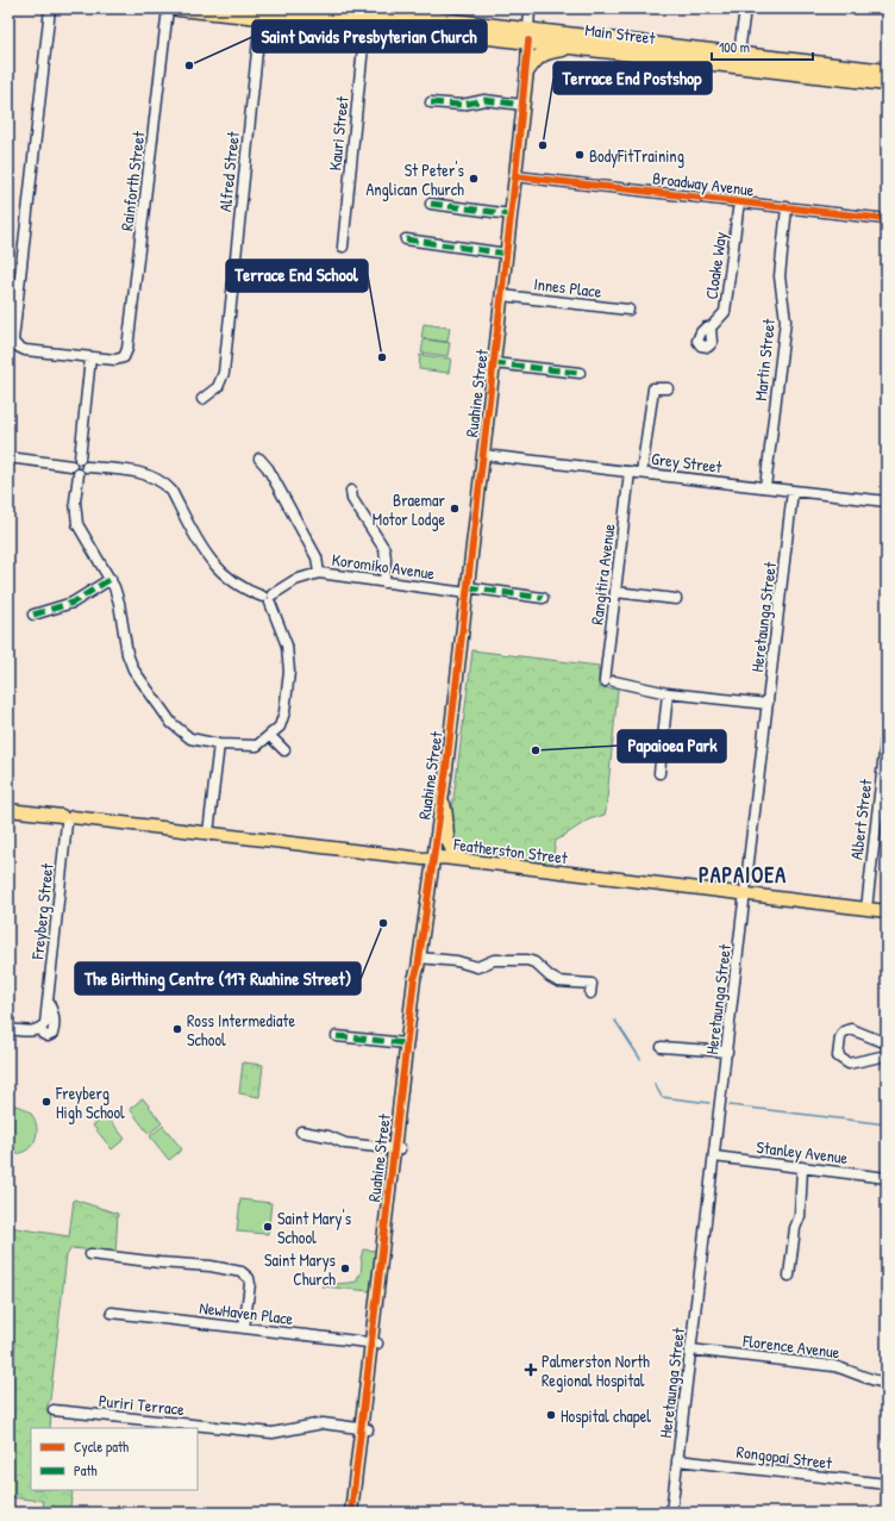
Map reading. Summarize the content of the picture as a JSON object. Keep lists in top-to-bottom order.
{
  "streets": {
    "highway": ["Main Street"],
    "main road": ["Ruahine Street", "Featherston Street"],
    "street": [
      "Kauri Street",
      "Alfred Street",
      "Rainforth Street",
      "Broadway Avenue",
      "Cloake Way",
      "Innes Place",
      "Martin Street",
      "Grey Street",
      "Koromiko Avenue",
      "Rangitira Avenue",
      "Heretaunga Street",
      "Albert Street",
      "Freyberg Street",
      "Stanley Avenue",
      "NewHaven Place",
      "Florence Avenue",
      "Puriri Terrace",
      "Rongopai Street"
    ]
  },
  "crossings": [
    ["Main Street", "Kauri Street"],
    ["Main Street", "Alfred Street"],
    ["Main Street", "Ruahine Street"],
    ["Broadway Avenue", "Cloake Way"],
    ["Broadway Avenue", "Martin Street"],
    ["Broadway Avenue", "Ruahine Street"],
    ["Innes Place", "Ruahine Street"],
    ["Martin Street", "Grey Street"],
    ["Ruahine Street", "Grey Street"],
    ["Ruahine Street", "Koromiko Avenue"],
    ["Ruahine Street", "Featherston Street"],
    ["Ruahine Street", "NewHaven Place"],
    ["Ruahine Street", "Puriri Terrace"],
    ["Grey Street", "Rangitira Avenue"],
    ["Grey Street", "Heretaunga Street"],
    ["Heretaunga Street", "Featherston Street"],
    ["Heretaunga Street", "Stanley Avenue"],
    ["Heretaunga Street", "Florence Avenue"],
    ["Heretaunga Street", "Rongopai Street"],
    ["Albert Street", "Featherston Street"],
    ["Featherston Street", "Freyberg Street"]
  ],
  "districts": ["PAPAIOEA"],
  "places": {
    "other": [
      "Saint Davids Presbyterian Church",
      "Terrace End Postshop",
      "BodyFitTraining",
      "St Peter's Anglican Church",
      "Terrace End School",
      "Braemar Motor Lodge",
      "Papaioea Park",
      "The Birthing Centre (117 Ruahine Street)",
      "Ross Intermediate School",
      "Freyberg High School",
      "Saint Mary's School",
      "Saint Marys Church",
      "Hospital chapel"
    ],
    "health": ["Palmerston North Regional Hospital"]
  },
  "legend": ["Cycle path", "Path"],
  "scale_bar": "100 m"
}
